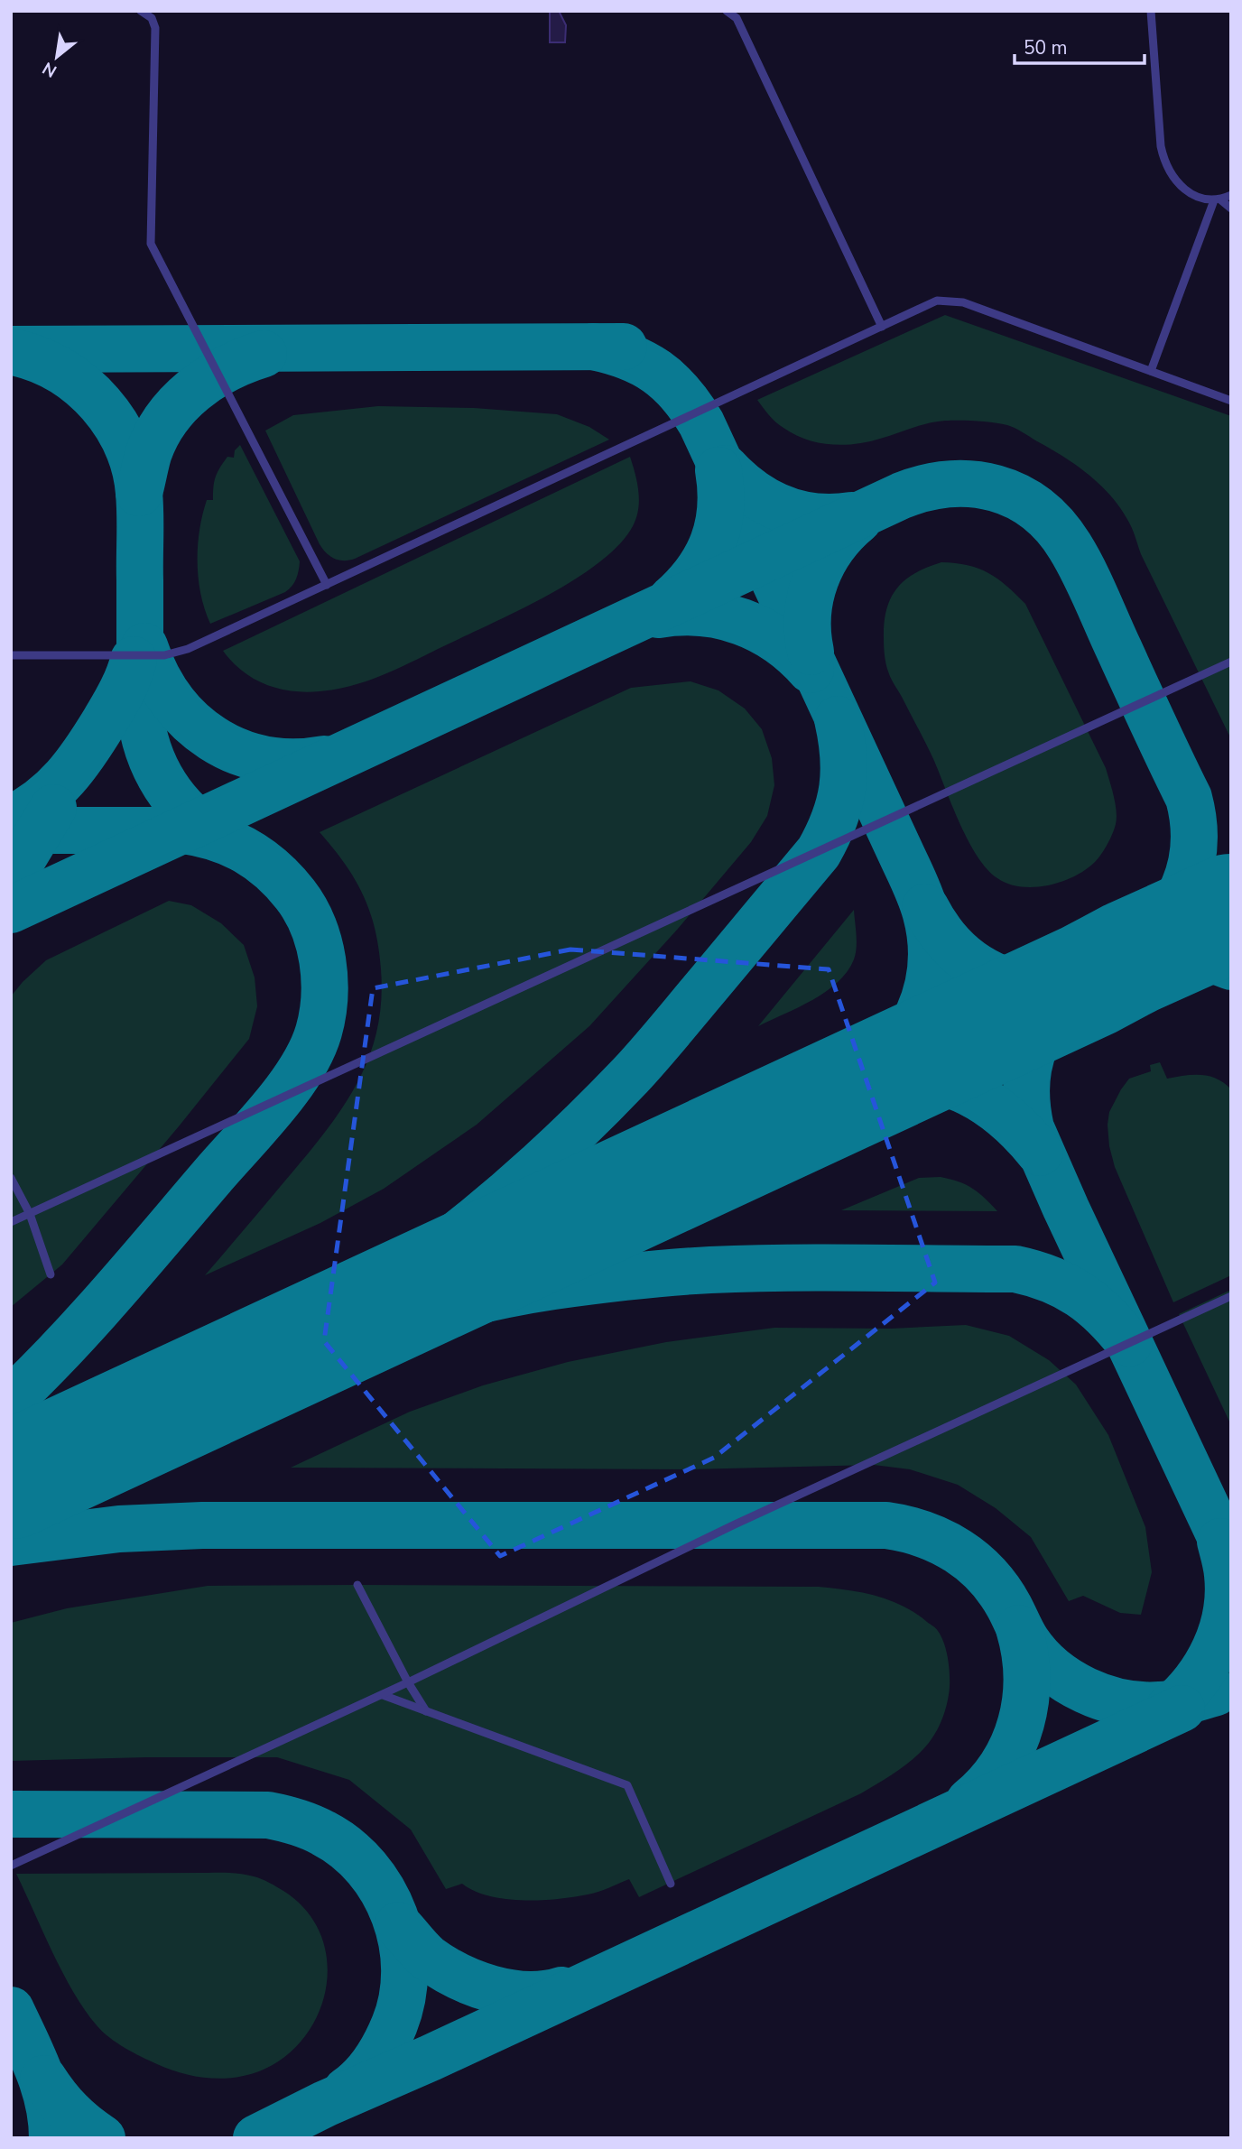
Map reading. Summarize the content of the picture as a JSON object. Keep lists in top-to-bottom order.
{
  "scale_bar": "50 m",
  "north": "bottom left"
}
